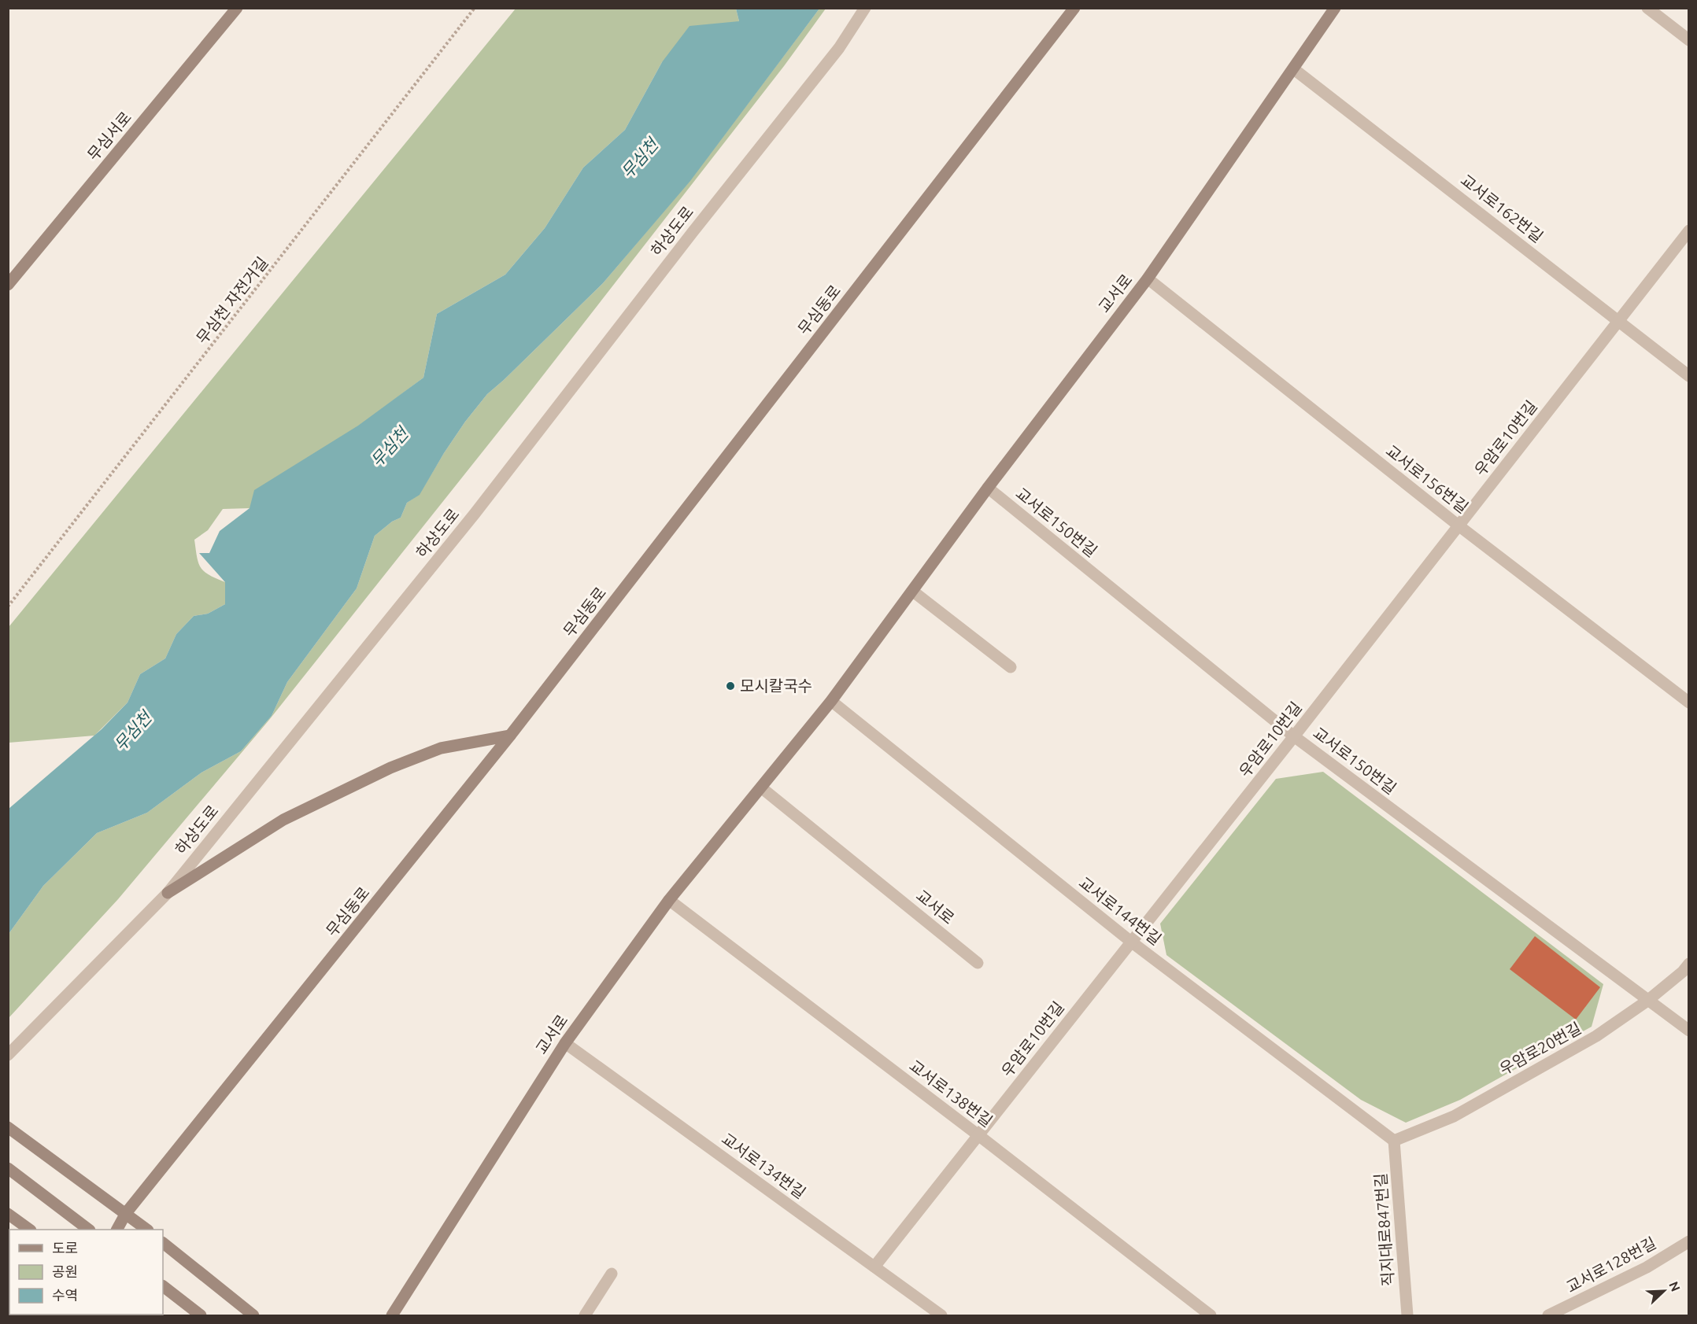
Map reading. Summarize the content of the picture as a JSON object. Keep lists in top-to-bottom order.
{
  "streets": {
    "street": [
      "무심서로",
      "교서로162번길",
      "하상도로",
      "교서로",
      "무심동로",
      "우암로10번길",
      "교서로156번길",
      "교서로150번길",
      "교서로144번길",
      "우암로20번길",
      "교서로138번길",
      "교서로134번길",
      "직지대로847번길",
      "교서로128번길"
    ],
    "path": ["무심천 자전거길"]
  },
  "crossings": [
    ["교서로162번길", "교서로"],
    ["교서로162번길", "우암로10번길"],
    ["교서로", "교서로156번길"],
    ["교서로", "교서로150번길"],
    ["교서로", "교서로144번길"],
    ["교서로", "교서로138번길"],
    ["교서로", "교서로134번길"],
    ["우암로10번길", "교서로156번길"],
    ["우암로10번길", "교서로150번길"],
    ["우암로10번길", "교서로144번길"],
    ["우암로10번길", "교서로138번길"],
    ["우암로10번길", "교서로134번길"],
    ["교서로150번길", "우암로20번길"],
    ["교서로144번길", "우암로20번길"],
    ["교서로144번길", "직지대로847번길"],
    ["우암로20번길", "직지대로847번길"]
  ],
  "water": ["무심천"],
  "places": ["모시칼국수"],
  "legend": ["도로", "공원", "수역"],
  "north": "top right"
}
